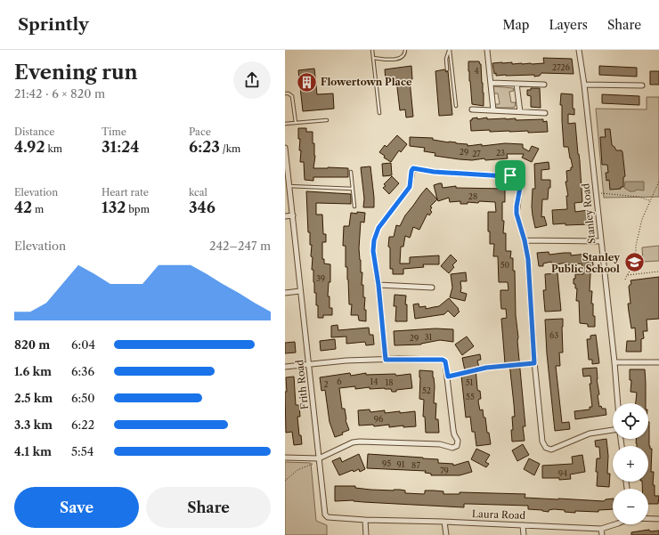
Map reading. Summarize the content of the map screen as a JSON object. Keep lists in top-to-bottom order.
{
  "streets": {
    "street": ["Stanley Road", "Frith Road", "Laura Road"]
  },
  "crossings": [
    ["Frith Road", "Laura Road"]
  ],
  "places": {
    "building": ["Flowertown Place"],
    "school or university": ["Stanley Public School"]
  },
  "house_numbers": [
    "2726",
    "4",
    "29",
    "23",
    "27",
    "28",
    "50",
    "39",
    "63",
    "31",
    "29",
    "6",
    "14",
    "18",
    "51",
    "2",
    "52",
    "55",
    "96",
    "95",
    "91",
    "87",
    "79",
    "94"
  ],
  "page": {
    "header": "Sprintly",
    "nav": ["Map", "Layers", "Share"],
    "heading": ["Evening run", "21:42 · 6 × 820 m"],
    "stats": [
      ["Distance", "4.92 km"],
      ["Time", "31:24"],
      ["Pace", "6:23 /km"],
      ["Elevation", "42 m"],
      ["Heart rate", "132 bpm"],
      ["kcal", "346"]
    ],
    "chart": ["Elevation", "242–247 m"],
    "list": [
      {
        "name": "820 m",
        "note": "6:04"
      },
      {
        "name": "1.6 km",
        "note": "6:36"
      },
      {
        "name": "2.5 km",
        "note": "6:50"
      },
      {
        "name": "3.3 km",
        "note": "6:22"
      },
      {
        "name": "4.1 km",
        "note": "5:54"
      }
    ],
    "map_buttons": ["+", "−"],
    "buttons": ["Save", "Share"]
  }
}
